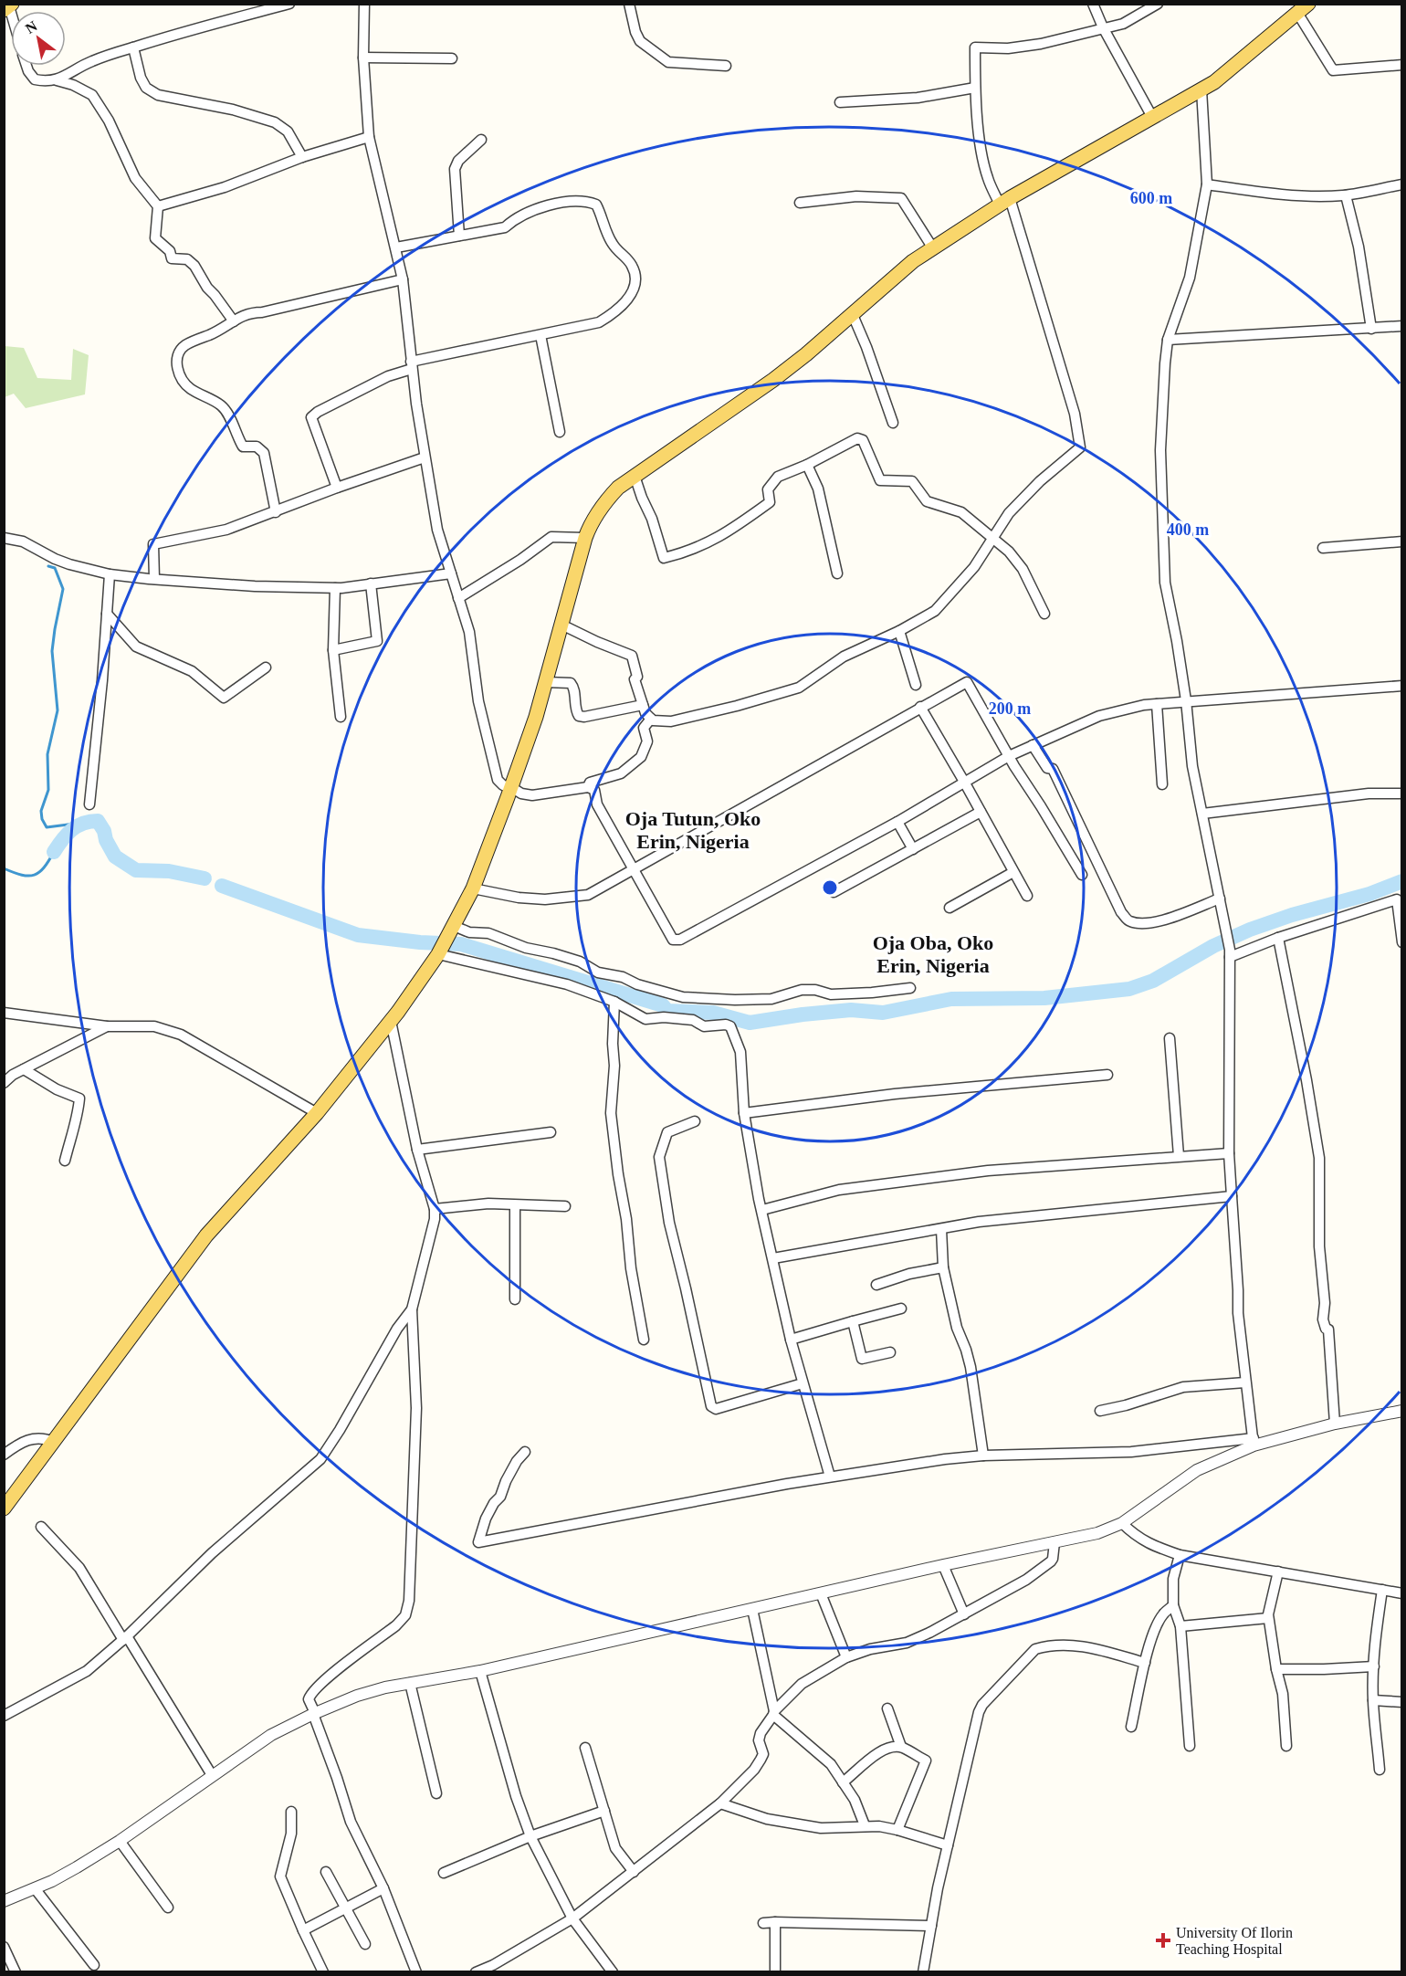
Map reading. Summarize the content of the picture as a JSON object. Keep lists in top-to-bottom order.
{
  "districts": ["Oja Tutun, Oko Erin, Nigeria", "Oja Oba, Oko Erin, Nigeria"],
  "places": {
    "health": ["University Of Ilorin Teaching Hospital"]
  },
  "north": "top left",
  "rings": ["600 m", "400 m", "200 m"]
}
